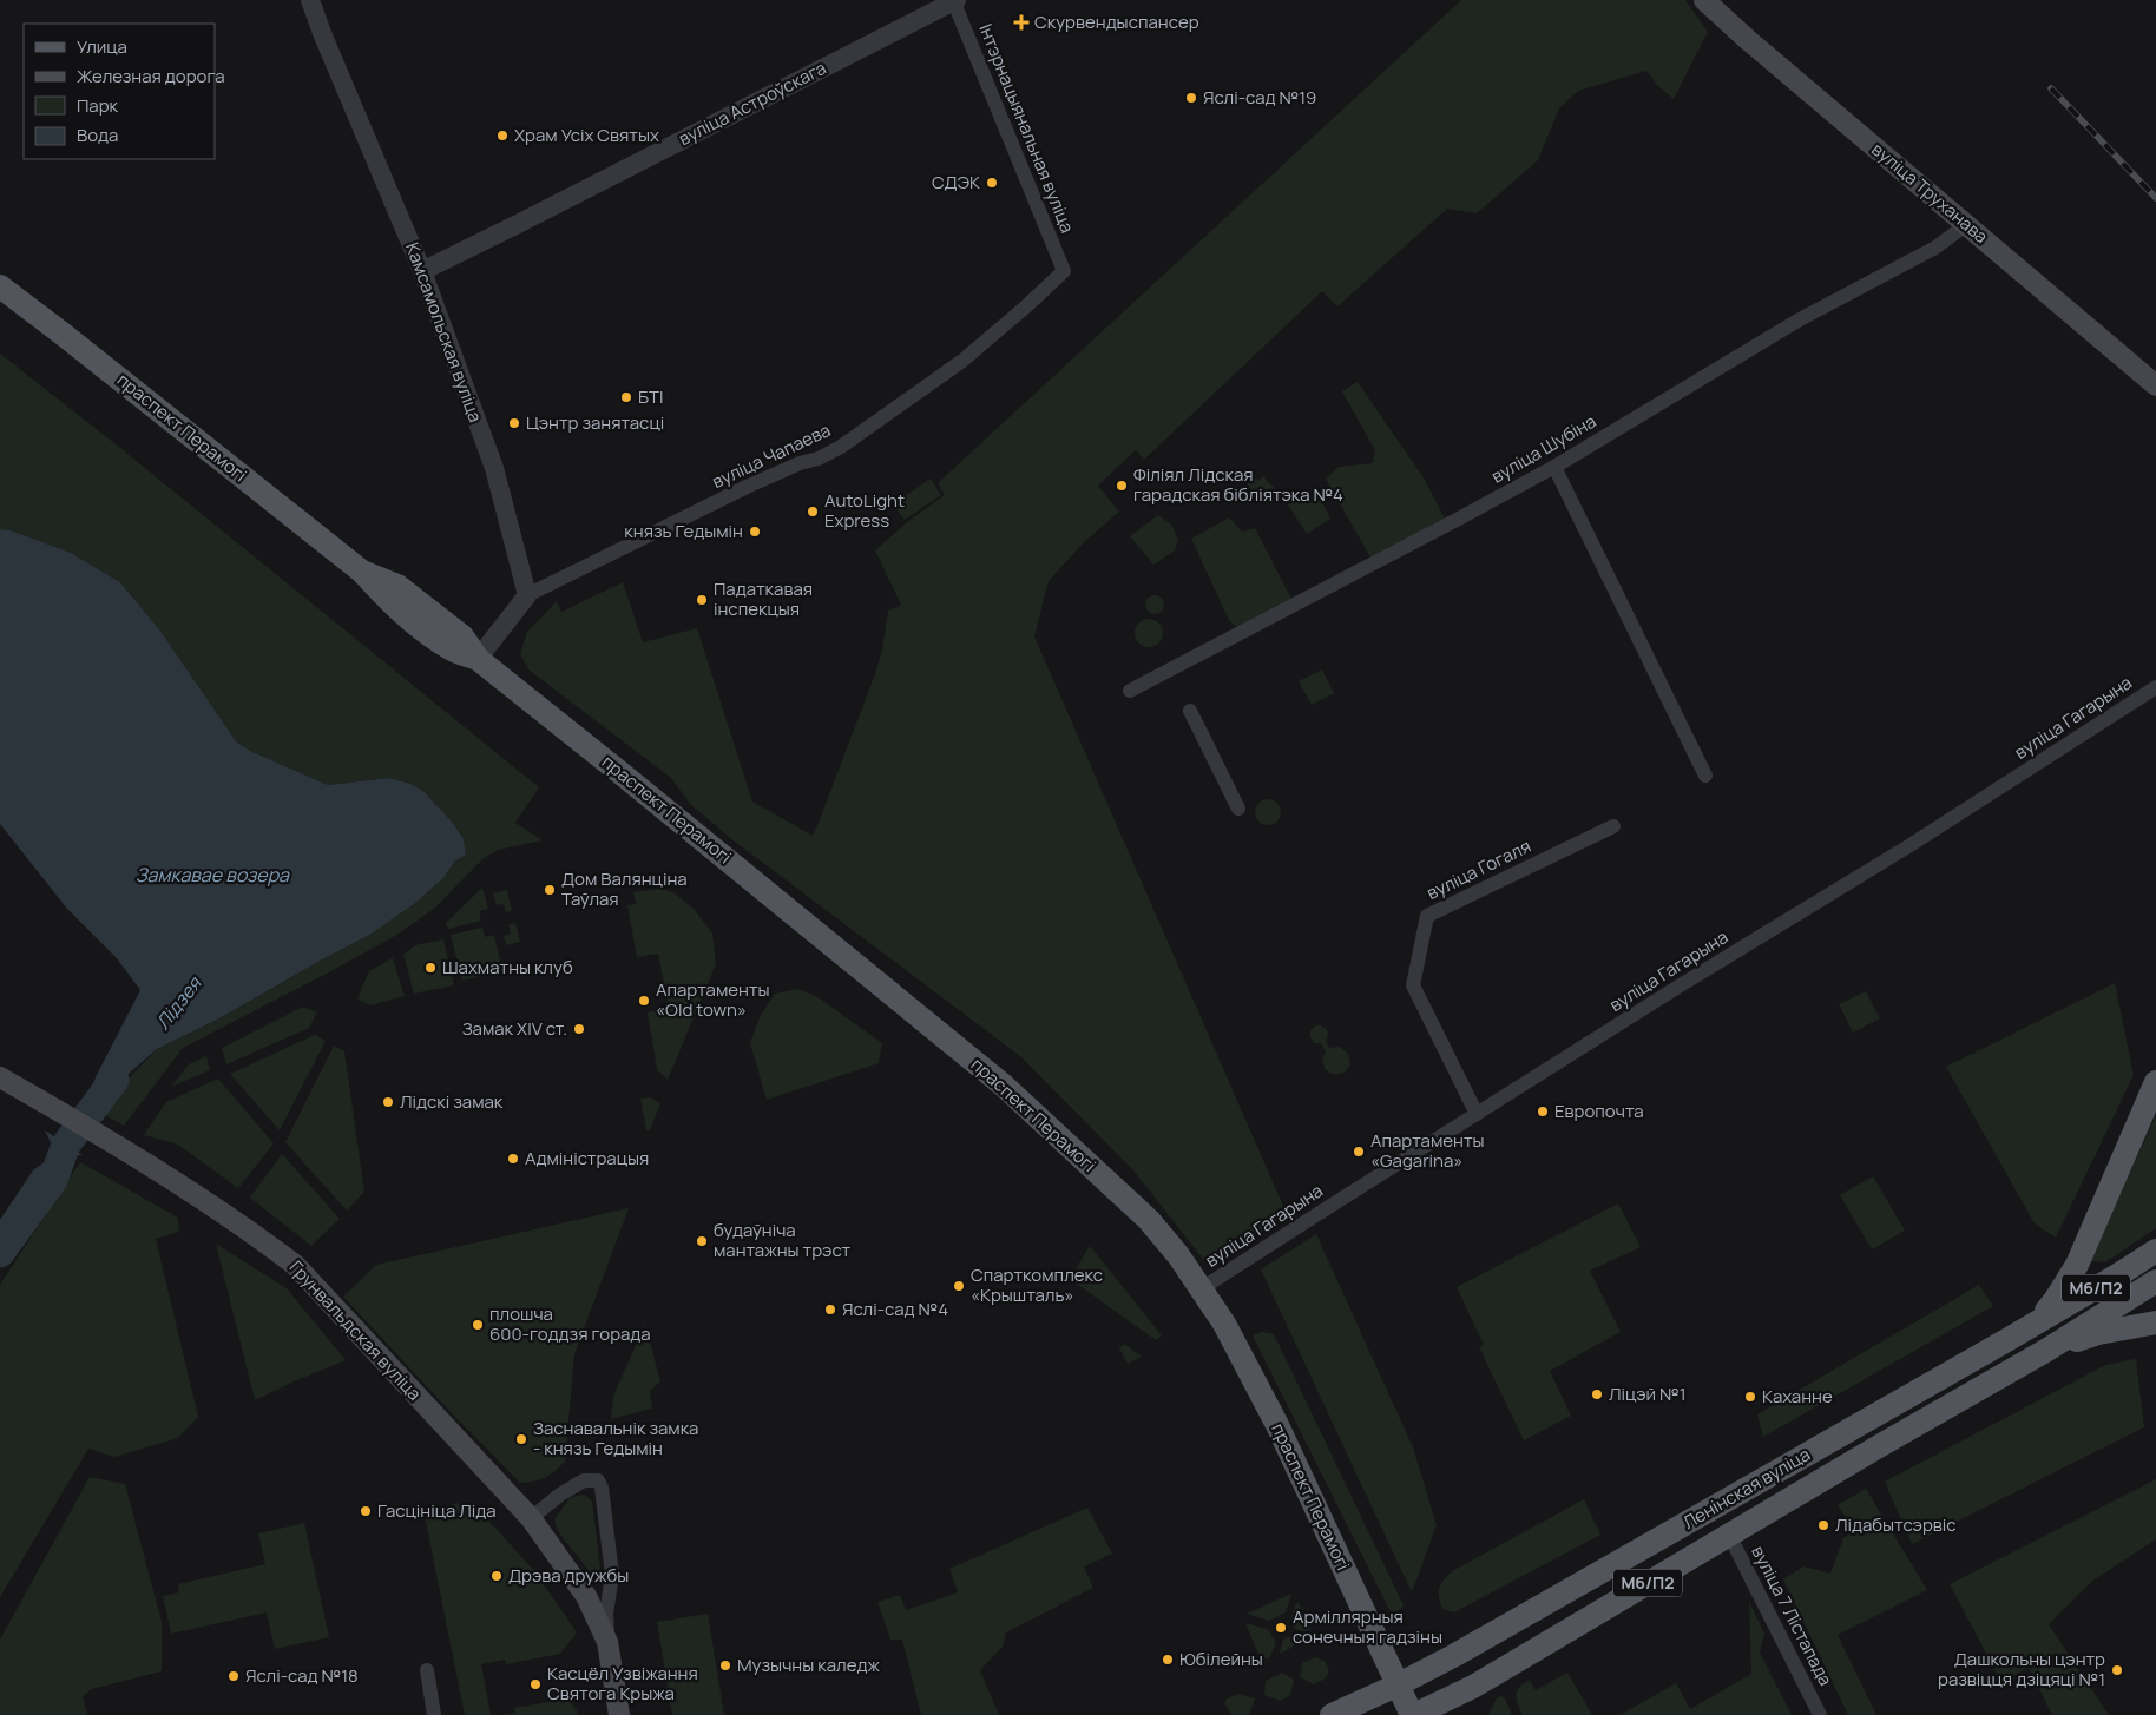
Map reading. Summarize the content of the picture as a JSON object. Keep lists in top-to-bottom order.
{
  "streets": {
    "main road": [
      "вуліца Труханава",
      "праспект Перамогі",
      "М6/П2",
      "Грунвальдская вуліца",
      "Ленінская вуліца"
    ],
    "street": [
      "вуліца Астроўскага",
      "Інтэрнацыянальная вуліца",
      "Камсамольская вуліца",
      "вуліца Шубіна",
      "вуліца Чапаева",
      "вуліца Гагарына",
      "вуліца Гогаля",
      "вуліца 7 Лістапада"
    ]
  },
  "crossings": [
    ["вуліца Астроўскага", "Інтэрнацыянальная вуліца"],
    ["вуліца Астроўскага", "Камсамольская вуліца"],
    ["Інтэрнацыянальная вуліца", "вуліца Чапаева"],
    ["вуліца Труханава", "вуліца Шубіна"],
    ["Камсамольская вуліца", "вуліца Чапаева"],
    ["праспект Перамогі", "вуліца Гагарына"],
    ["праспект Перамогі", "Ленінская вуліца"],
    ["вуліца Гагарына", "вуліца Гогаля"],
    ["Ленінская вуліца", "вуліца 7 Лістапада"]
  ],
  "water": ["Замкавае возера", "Лідзея"],
  "places": {
    "health": ["Скурвендыспансер"],
    "other": [
      "Яслі-сад №19",
      "Храм Усіх Святых",
      "СДЭК",
      "БТІ",
      "Цэнтр занятасці",
      "Філіял Лідская гарадская бібліятэка №4",
      "AutoLight Express",
      "князь Гедымін",
      "Падаткавая інспекцыя",
      "Дом Валянціна Таўлая",
      "Шахматны клуб",
      "Апартаменты «Old town»",
      "Замак XIV ст.",
      "Лідскі замак",
      "Европочта",
      "Апартаменты «Gagarina»",
      "Адміністрацыя",
      "будаўніча мантажны трэст",
      "Спарткомплекс «Крышталь»",
      "Яслі-сад №4",
      "плошча 600-годдзя горада",
      "Ліцэй №1",
      "Каханне",
      "Заснавальнік замка - князь Гедымін",
      "Гасцініца Ліда",
      "Лідабытсэрвіс",
      "Дрэва дружбы",
      "Арміллярныя сонечныя гадзіны",
      "Юбілейны",
      "Музычны каледж",
      "Дашкольны цэнтр развіцця дзіцяці №1",
      "Яслі-сад №18",
      "Касцёл Узвіжання Святога Крыжа"
    ]
  },
  "legend": [
    "Улица",
    "Железная дорога",
    "Парк",
    "Вода"
  ]
}
